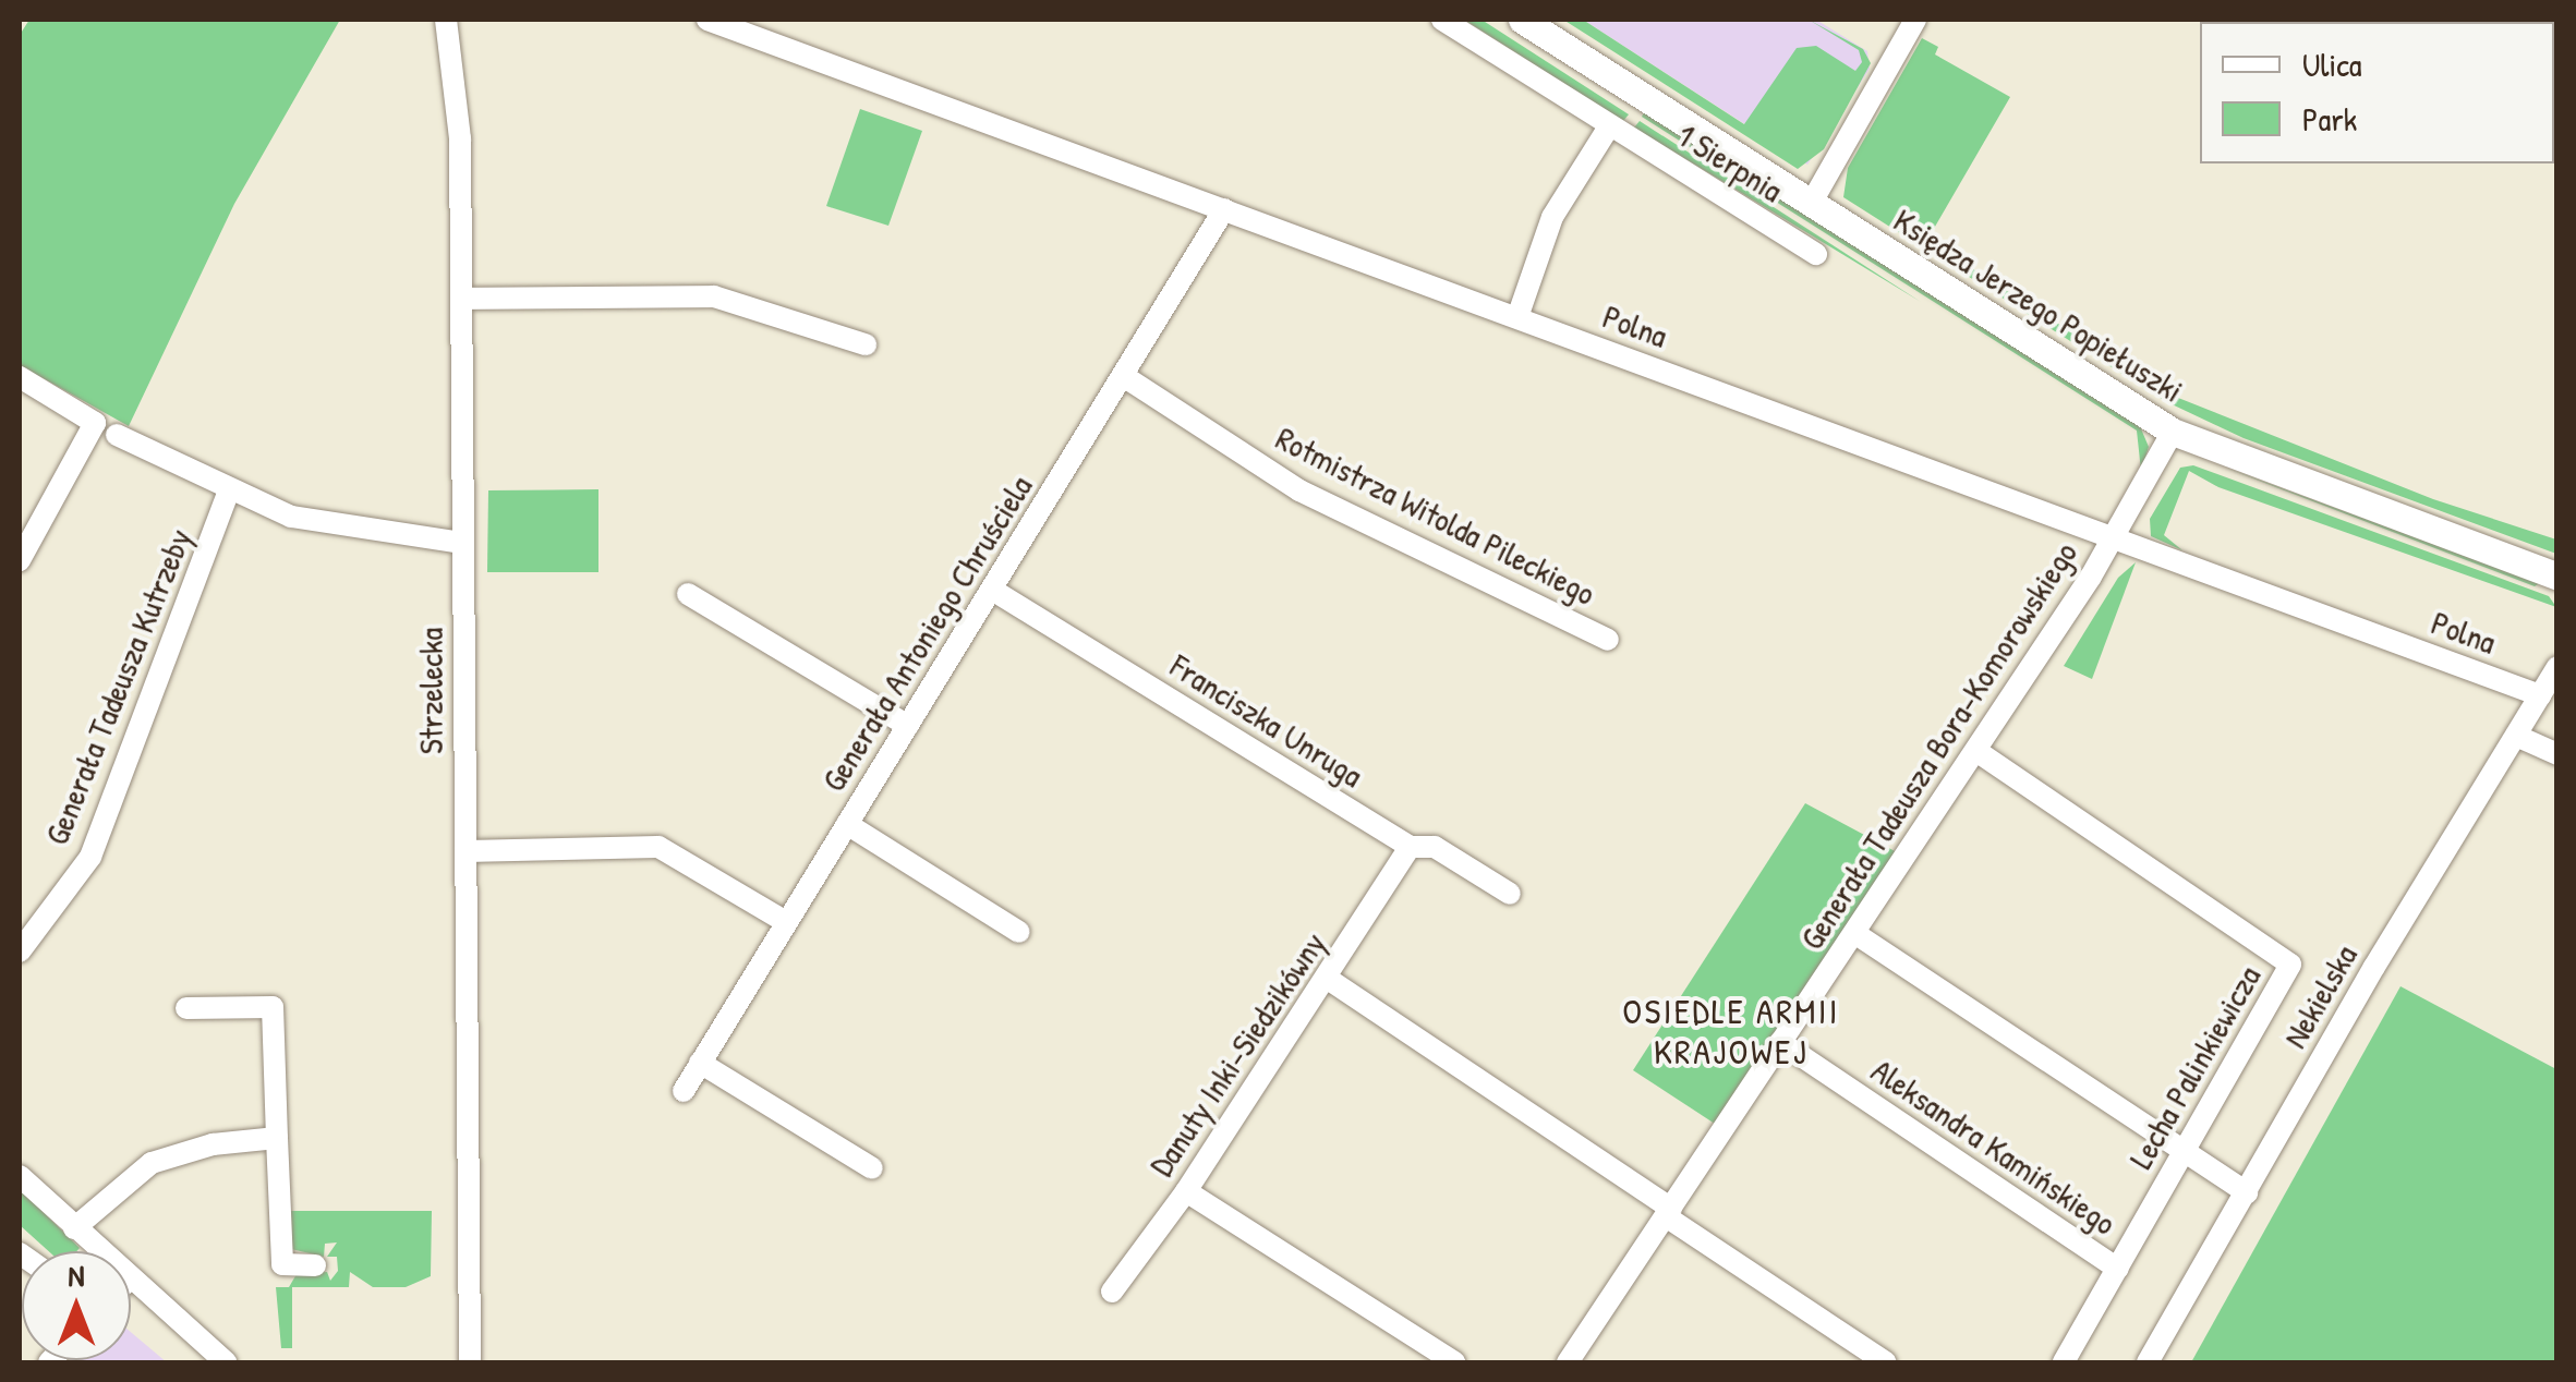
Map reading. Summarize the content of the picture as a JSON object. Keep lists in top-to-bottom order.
{
  "streets": {
    "street": [
      "1 Sierpnia",
      "Księdza Jerzego Popiełuszki",
      "Polna",
      "Rotmistrza Witolda Pileckiego",
      "Generała Antoniego Chruściela",
      "Generała Tadeusza Kutrzeby",
      "Strzelecka",
      "Franciszka Unruga",
      "Generała Tadeusza Bora-Komorowskiego",
      "Nekielska",
      "Danuty Inki-Siedzikówny",
      "Lecha Palinkiewicza",
      "Aleksandra Kamińskiego"
    ]
  },
  "crossings": [
    ["Księdza Jerzego Popiełuszki", "Generała Tadeusza Bora-Komorowskiego"],
    ["Polna", "Generała Antoniego Chruściela"],
    ["Polna", "Generała Tadeusza Bora-Komorowskiego"],
    ["Polna", "Nekielska"],
    ["Rotmistrza Witolda Pileckiego", "Generała Antoniego Chruściela"],
    ["Generała Antoniego Chruściela", "Franciszka Unruga"],
    ["Franciszka Unruga", "Danuty Inki-Siedzikówny"],
    ["Generała Tadeusza Bora-Komorowskiego", "Lecha Palinkiewicza"],
    ["Generała Tadeusza Bora-Komorowskiego", "Aleksandra Kamińskiego"],
    ["Lecha Palinkiewicza", "Aleksandra Kamińskiego"]
  ],
  "districts": ["OSIEDLE ARMII KRAJOWEJ"],
  "legend": ["Ulica", "Park"],
  "north": "top"
}
